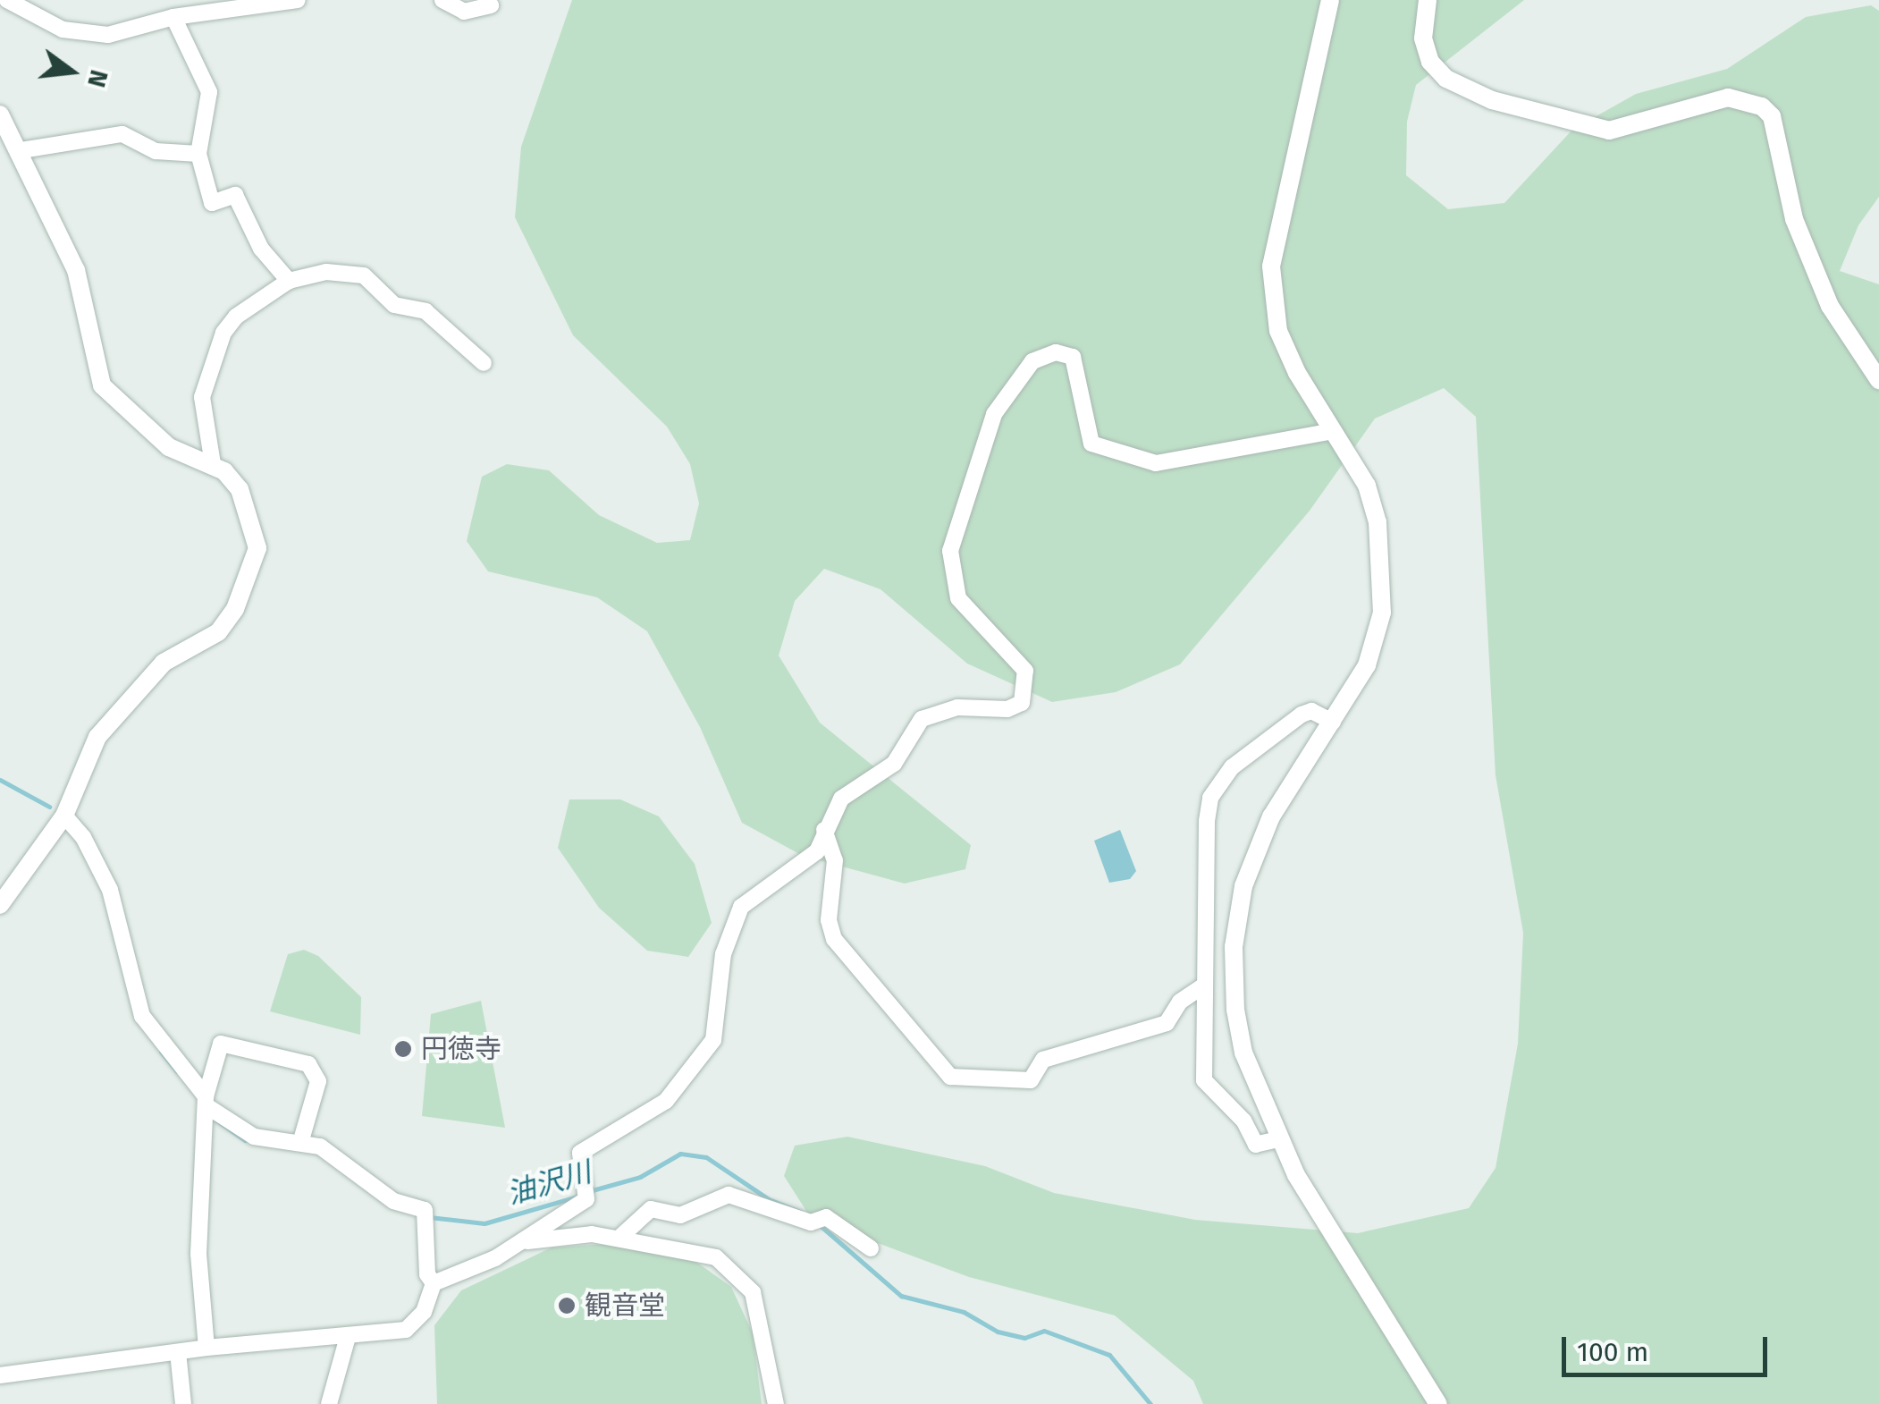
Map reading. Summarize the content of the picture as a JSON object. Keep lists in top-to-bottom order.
{
  "water": ["油沢川"],
  "places": ["円徳寺", "観音堂"],
  "scale_bar": "100 m",
  "north": "right"
}
